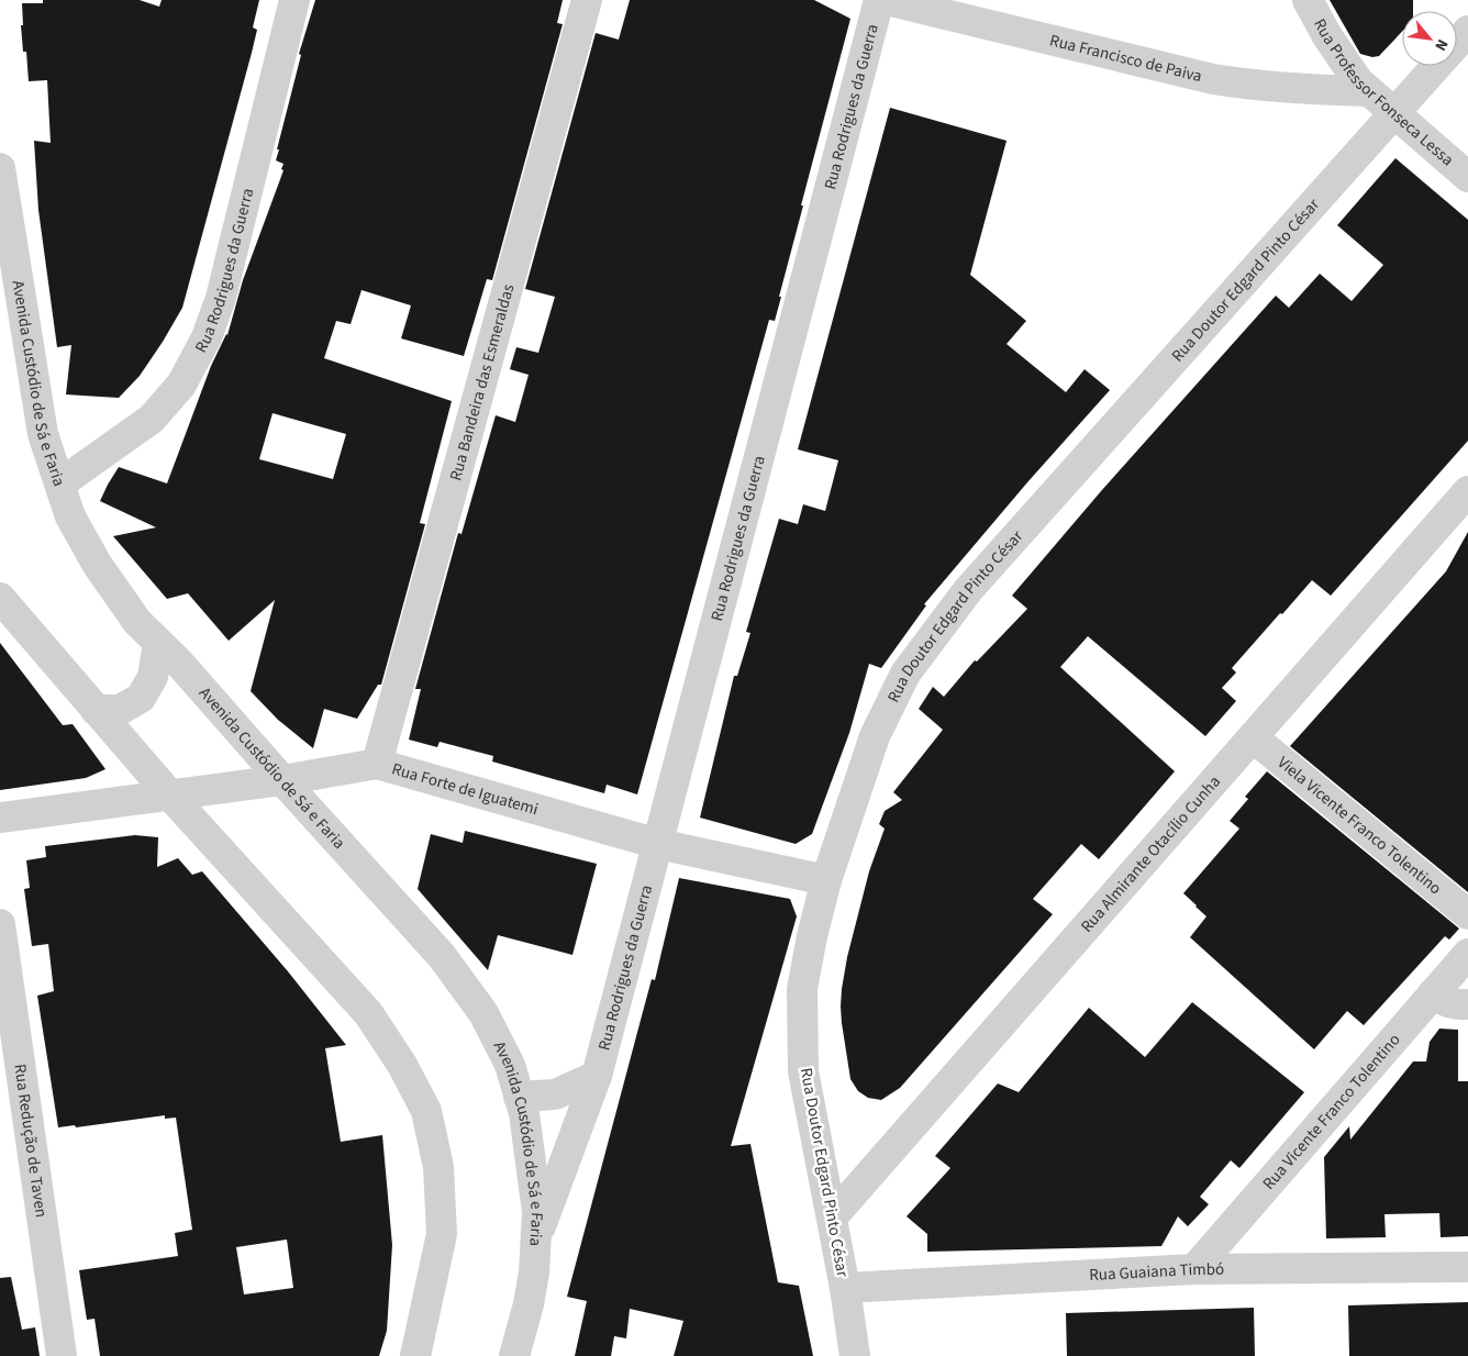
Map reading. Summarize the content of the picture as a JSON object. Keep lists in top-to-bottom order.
{
  "streets": {
    "street": [
      "Rua Francisco de Paiva",
      "Rua Professor Fonseca Lessa",
      "Rua Rodrigues da Guerra",
      "Rua Doutor Edgard Pinto César",
      "Avenida Custódio de Sá e Faria",
      "Rua Bandeira das Esmeraldas",
      "Rua Forte de Iguatemi",
      "Viela Vicente Franco Tolentino",
      "Rua Almirante Otacílio Cunha",
      "Rua Vicente Franco Tolentino",
      "Rua Redução de Taven",
      "Rua Guaiana Timbó"
    ]
  },
  "crossings": [
    ["Rua Francisco de Paiva", "Rua Professor Fonseca Lessa"],
    ["Rua Professor Fonseca Lessa", "Rua Doutor Edgard Pinto César"],
    ["Rua Rodrigues da Guerra", "Avenida Custódio de Sá e Faria"],
    ["Rua Rodrigues da Guerra", "Rua Forte de Iguatemi"],
    ["Rua Doutor Edgard Pinto César", "Rua Forte de Iguatemi"],
    ["Rua Doutor Edgard Pinto César", "Rua Almirante Otacílio Cunha"],
    ["Rua Doutor Edgard Pinto César", "Rua Guaiana Timbó"],
    ["Avenida Custódio de Sá e Faria", "Rua Forte de Iguatemi"],
    ["Rua Bandeira das Esmeraldas", "Rua Forte de Iguatemi"],
    ["Viela Vicente Franco Tolentino", "Rua Almirante Otacílio Cunha"],
    ["Rua Vicente Franco Tolentino", "Rua Guaiana Timbó"]
  ],
  "north": "bottom right"
}
